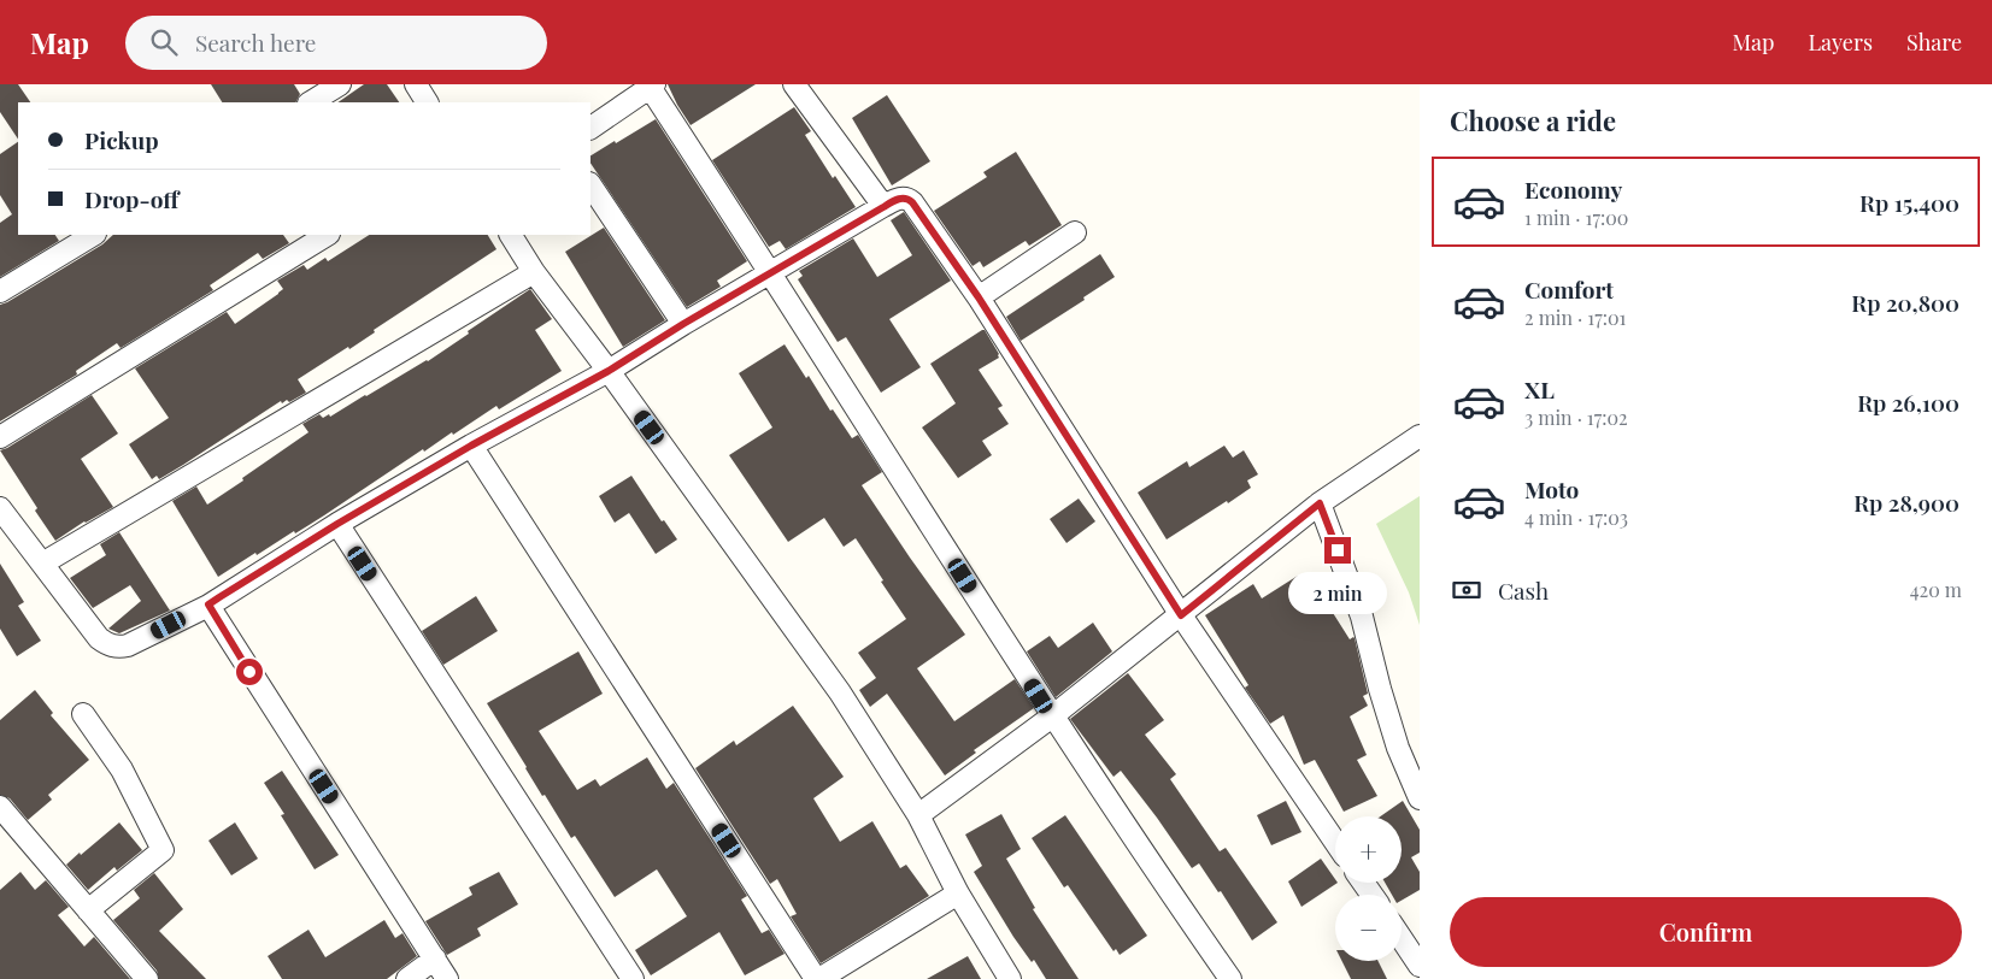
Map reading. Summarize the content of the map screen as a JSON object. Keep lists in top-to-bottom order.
{
  "page": {
    "header": "Map",
    "search": "Search here",
    "nav": ["Map", "Layers", "Share"],
    "heading": "Choose a ride",
    "banner": ["Pickup", "Drop-off"],
    "list": [
      {
        "name": "Economy",
        "note": "1 min · 17:00",
        "value": "Rp 15,400"
      },
      {
        "name": "Comfort",
        "note": "2 min · 17:01",
        "value": "Rp 20,800"
      },
      {
        "name": "XL",
        "note": "3 min · 17:02",
        "value": "Rp 26,100"
      },
      {
        "name": "Moto",
        "note": "4 min · 17:03",
        "value": "Rp 28,900"
      }
    ],
    "pay": ["Cash", "420 m"],
    "bubble": "2 min",
    "map_buttons": ["+", "−"],
    "buttons": "Confirm"
  }
}
